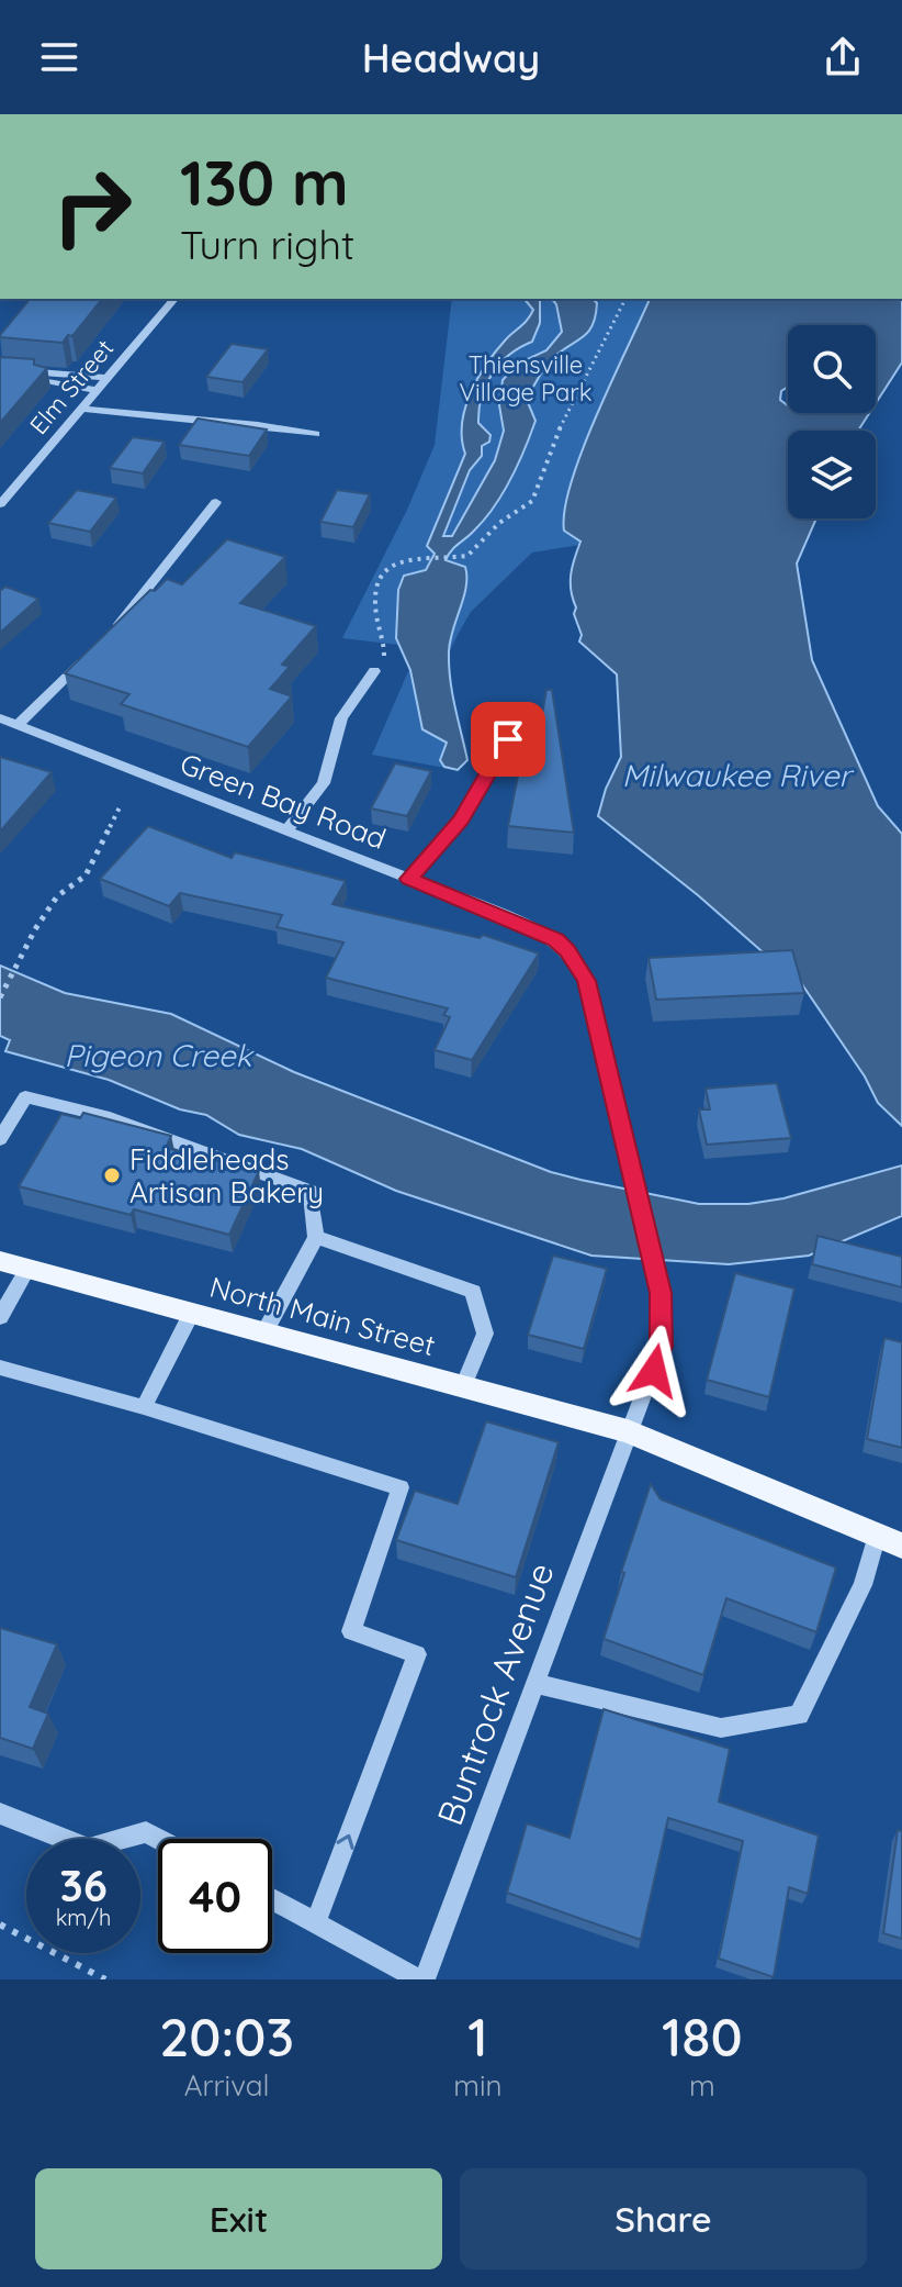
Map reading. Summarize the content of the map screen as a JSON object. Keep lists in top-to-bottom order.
{
  "streets": {
    "main road": ["North Main Street"],
    "street": ["Elm Street", "Green Bay Road", "Buntrock Avenue"]
  },
  "crossings": [
    ["Green Bay Road", "North Main Street"],
    ["Green Bay Road", "Buntrock Avenue"],
    ["North Main Street", "Buntrock Avenue"]
  ],
  "water": ["Milwaukee River", "Pigeon Creek"],
  "parks": ["Thiensville Village Park"],
  "places": ["Fiddleheads Artisan Bakery"],
  "page": {
    "header": "Headway",
    "turn": ["130 m", "Turn right"],
    "speed": "36 km/h",
    "limit": "40",
    "eta": [
      "20:03",
      "Arrival",
      "1",
      "min",
      "180",
      "m"
    ],
    "buttons": ["Exit", "Share"]
  }
}
